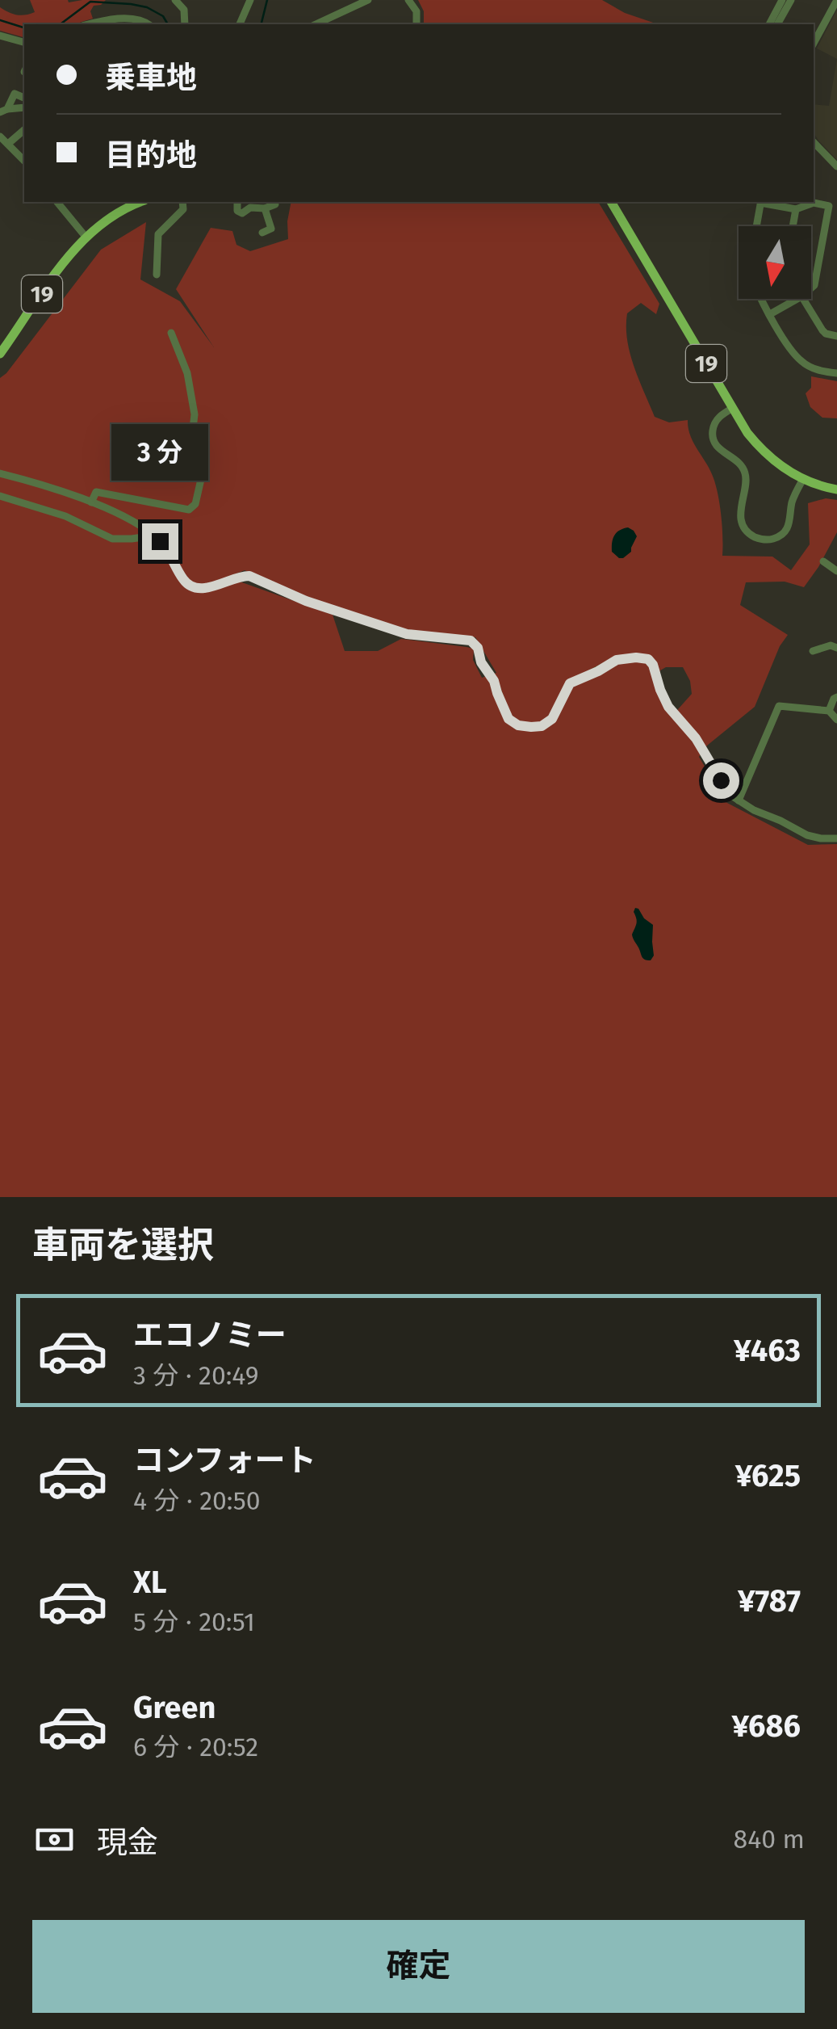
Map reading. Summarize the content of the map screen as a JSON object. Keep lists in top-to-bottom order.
{
  "streets": {
    "main road": ["19"]
  },
  "north": "bottom",
  "page": {
    "banner": ["乗車地", "目的地"],
    "bubble": "3 分",
    "heading": "車両を選択",
    "list": [
      {
        "name": "エコノミー",
        "note": "3 分 · 20:49",
        "value": "¥463"
      },
      {
        "name": "コンフォート",
        "note": "4 分 · 20:50",
        "value": "¥625"
      },
      {
        "name": "XL",
        "note": "5 分 · 20:51",
        "value": "¥787"
      },
      {
        "name": "Green",
        "note": "6 分 · 20:52",
        "value": "¥686"
      }
    ],
    "pay": ["現金", "840 m"],
    "buttons": "確定"
  }
}
